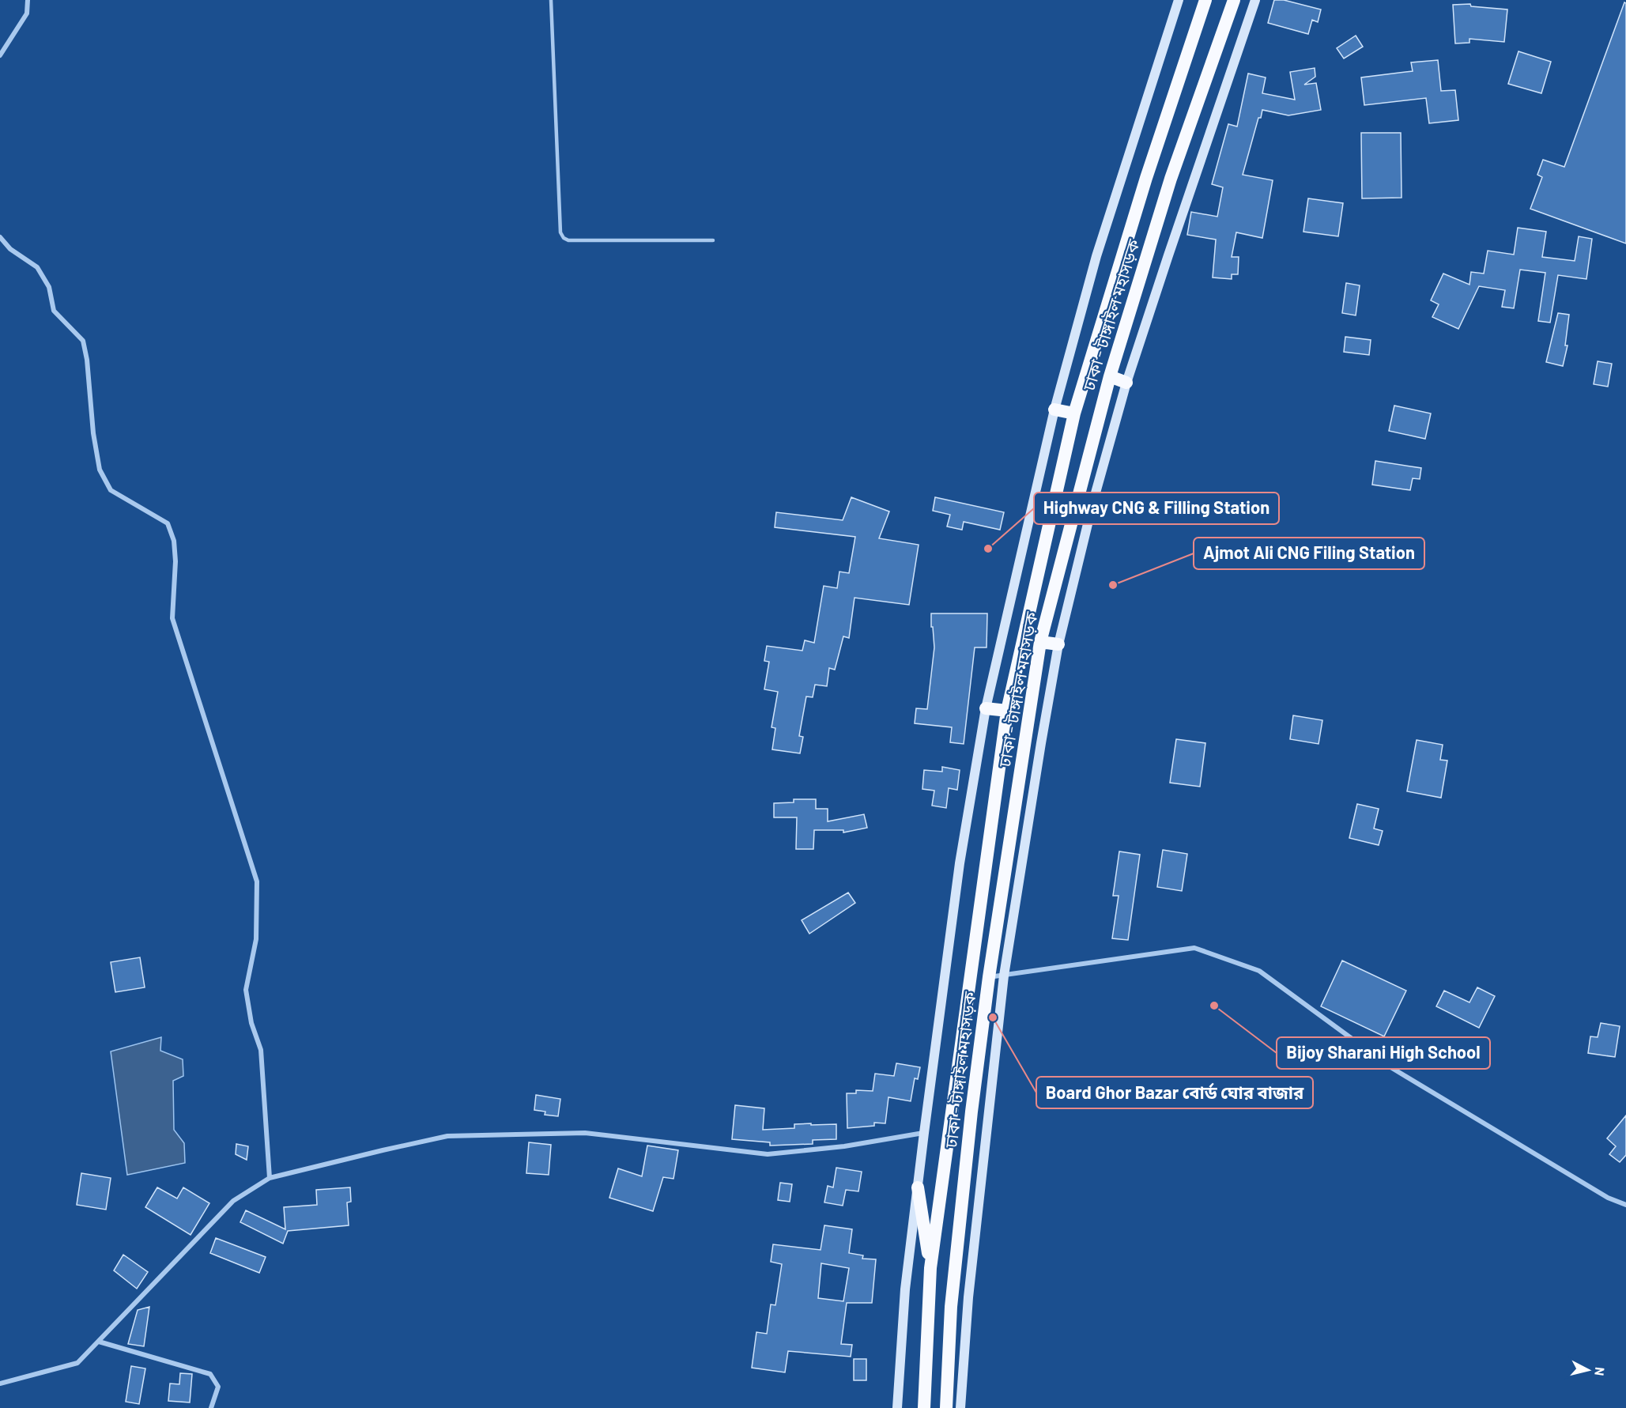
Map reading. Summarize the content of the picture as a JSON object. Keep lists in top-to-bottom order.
{
  "streets": {
    "highway": ["ঢাকা - টাঙ্গাইল মহাসড়ক"]
  },
  "places": [
    "Highway CNG & Filling Station",
    "Ajmot Ali CNG Filing Station",
    "Bijoy Sharani High School",
    "Board Ghor Bazar বোর্ড ঘোর বাজার"
  ],
  "north": "right"
}
